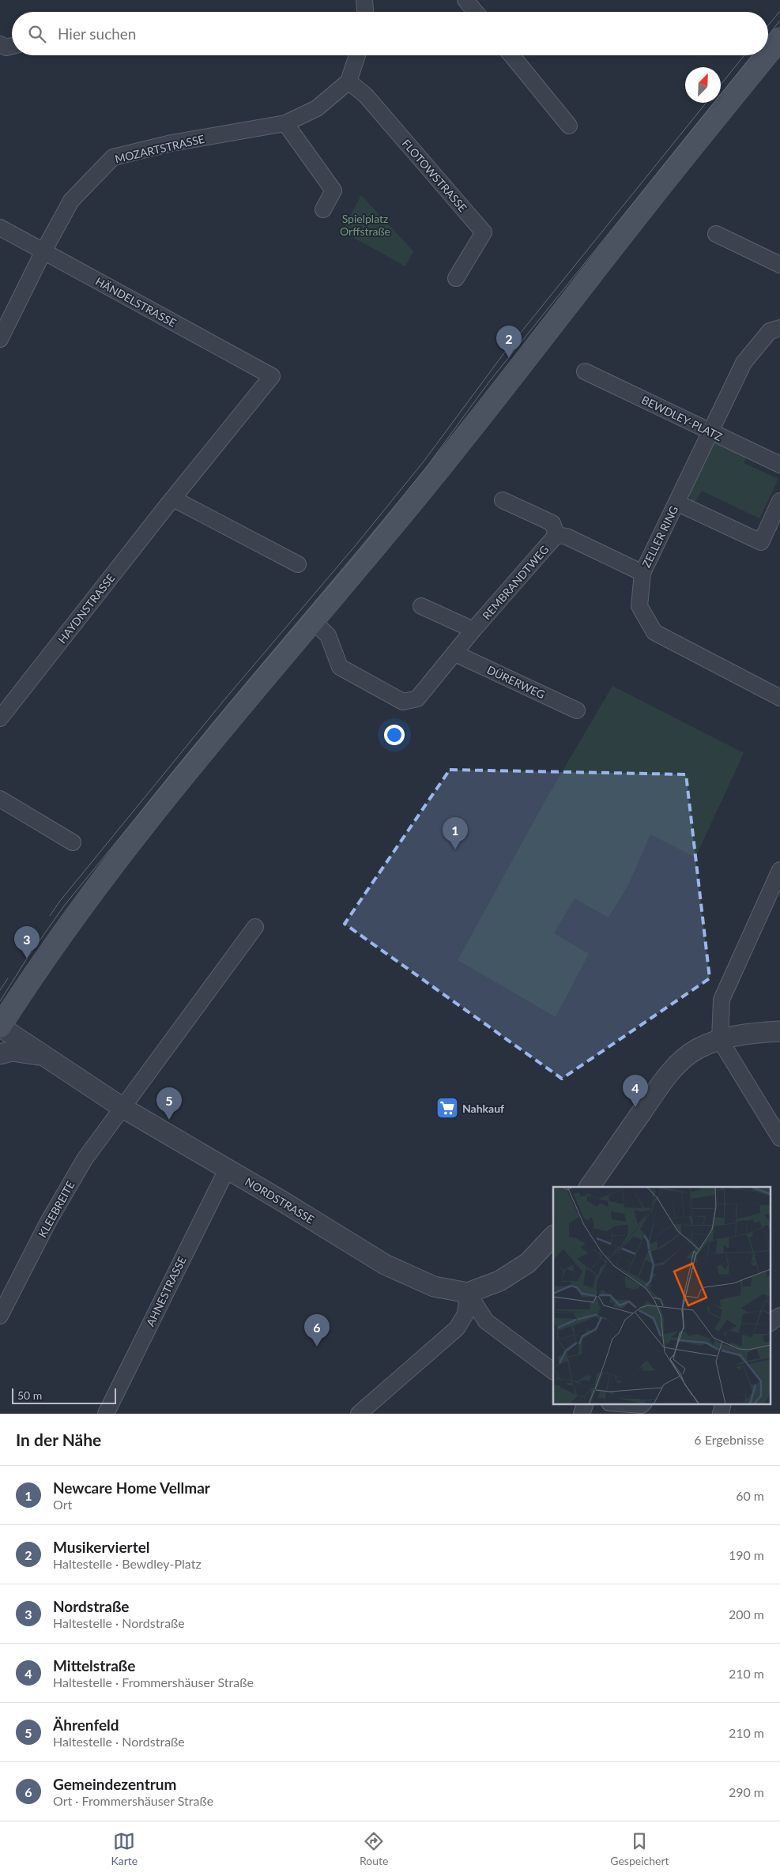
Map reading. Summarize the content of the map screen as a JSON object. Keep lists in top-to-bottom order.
{
  "streets": {
    "street": [
      "MOZARTSTRASSE",
      "FLOTOWSTRASSE",
      "HÄNDELSTRASSE",
      "BEWDLEY-PLATZ",
      "ZELLER RING",
      "REMBRANDTWEG",
      "HAYDNSTRASSE",
      "DÜRERWEG",
      "NORDSTRASSE",
      "KLEEBREITE",
      "AHNESTRASSE"
    ]
  },
  "crossings": [
    ["MOZARTSTRASSE", "FLOTOWSTRASSE"],
    ["MOZARTSTRASSE", "HÄNDELSTRASSE"],
    ["HÄNDELSTRASSE", "HAYDNSTRASSE"],
    ["BEWDLEY-PLATZ", "ZELLER RING"],
    ["ZELLER RING", "REMBRANDTWEG"],
    ["REMBRANDTWEG", "DÜRERWEG"],
    ["NORDSTRASSE", "KLEEBREITE"],
    ["NORDSTRASSE", "AHNESTRASSE"]
  ],
  "parks": ["Spielplatz Orffstraße"],
  "places": {
    "supermarket": ["Nahkauf"]
  },
  "scale_bar": "50 m",
  "north": "top right",
  "page": {
    "search": "Hier suchen",
    "pins": [
      "2",
      "1",
      "3",
      "4",
      "5",
      "6"
    ],
    "scale": "50 m",
    "heading": ["In der Nähe", "6 Ergebnisse"],
    "list": [
      {
        "mark": "1",
        "name": "Newcare Home Vellmar",
        "note": "Ort",
        "value": "60 m"
      },
      {
        "mark": "2",
        "name": "Musikerviertel",
        "note": "Haltestelle · Bewdley-Platz",
        "value": "190 m"
      },
      {
        "mark": "3",
        "name": "Nordstraße",
        "note": "Haltestelle · Nordstraße",
        "value": "200 m"
      },
      {
        "mark": "4",
        "name": "Mittelstraße",
        "note": "Haltestelle · Frommershäuser Straße",
        "value": "210 m"
      },
      {
        "mark": "5",
        "name": "Ährenfeld",
        "note": "Haltestelle · Nordstraße",
        "value": "210 m"
      },
      {
        "mark": "6",
        "name": "Gemeindezentrum",
        "note": "Ort · Frommershäuser Straße",
        "value": "290 m"
      }
    ],
    "nav": ["Karte", "Route", "Gespeichert"]
  }
}
